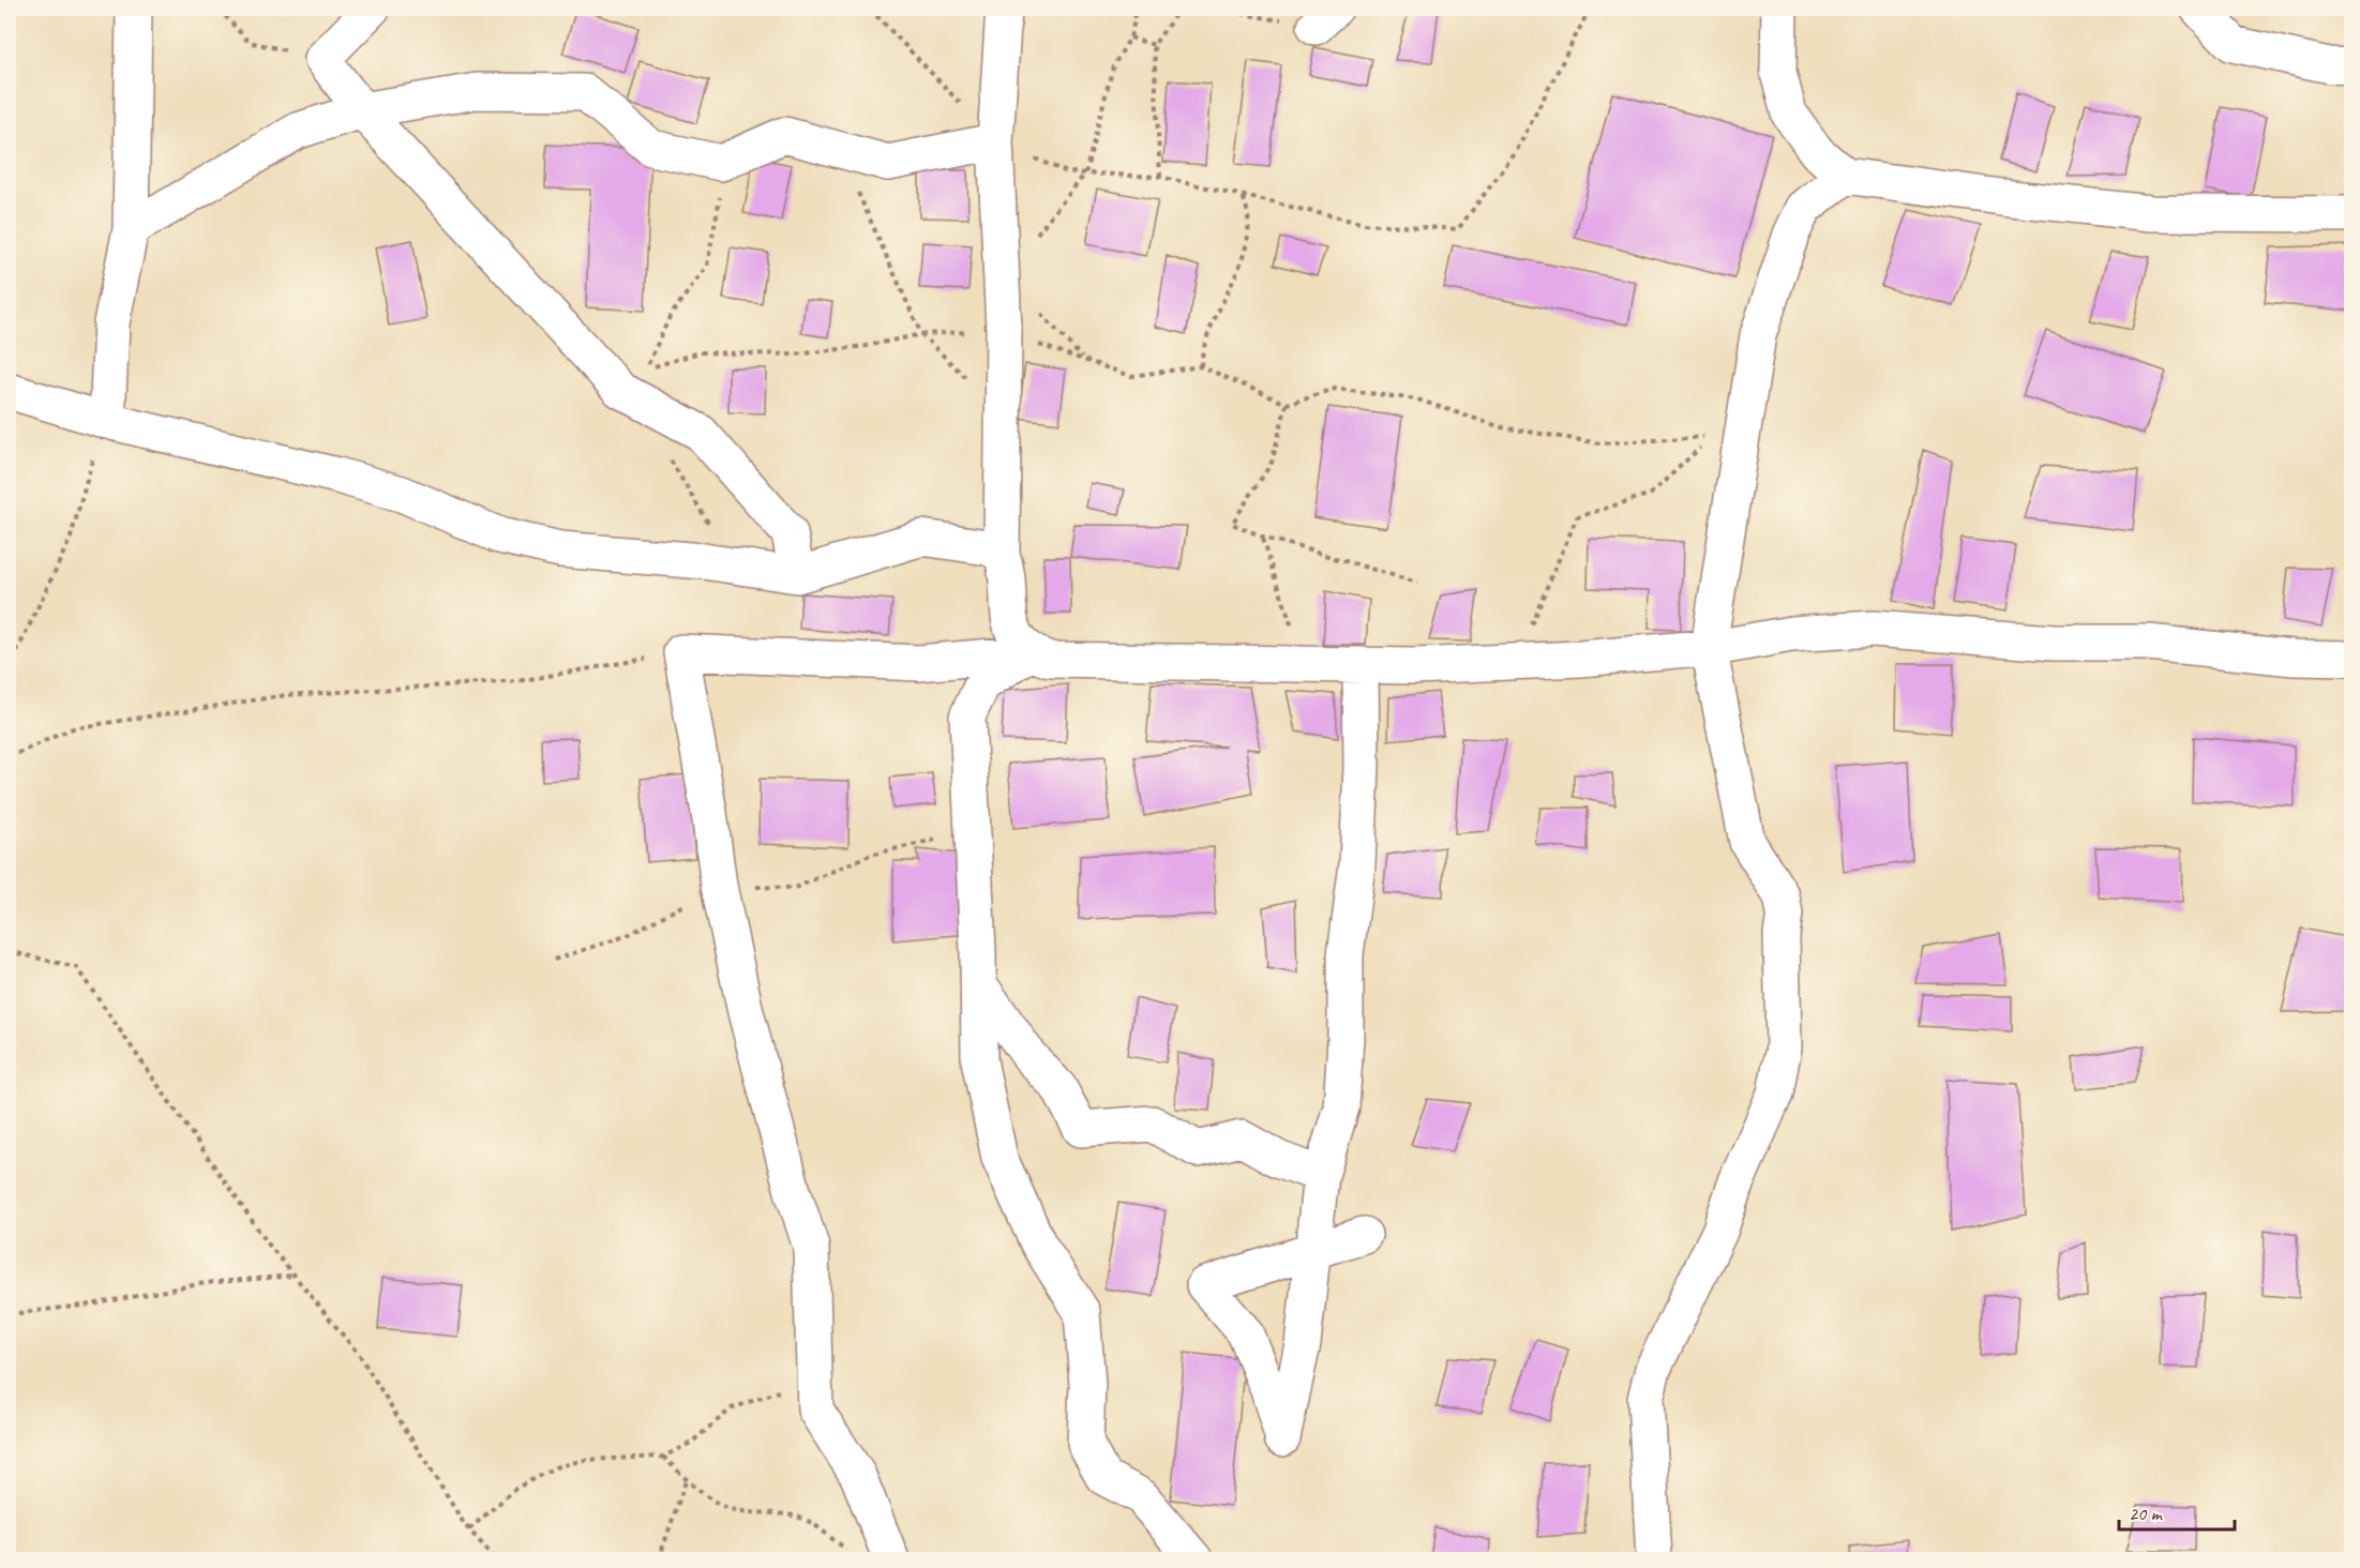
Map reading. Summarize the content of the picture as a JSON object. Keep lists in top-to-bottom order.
{
  "scale_bar": "20 m"
}
